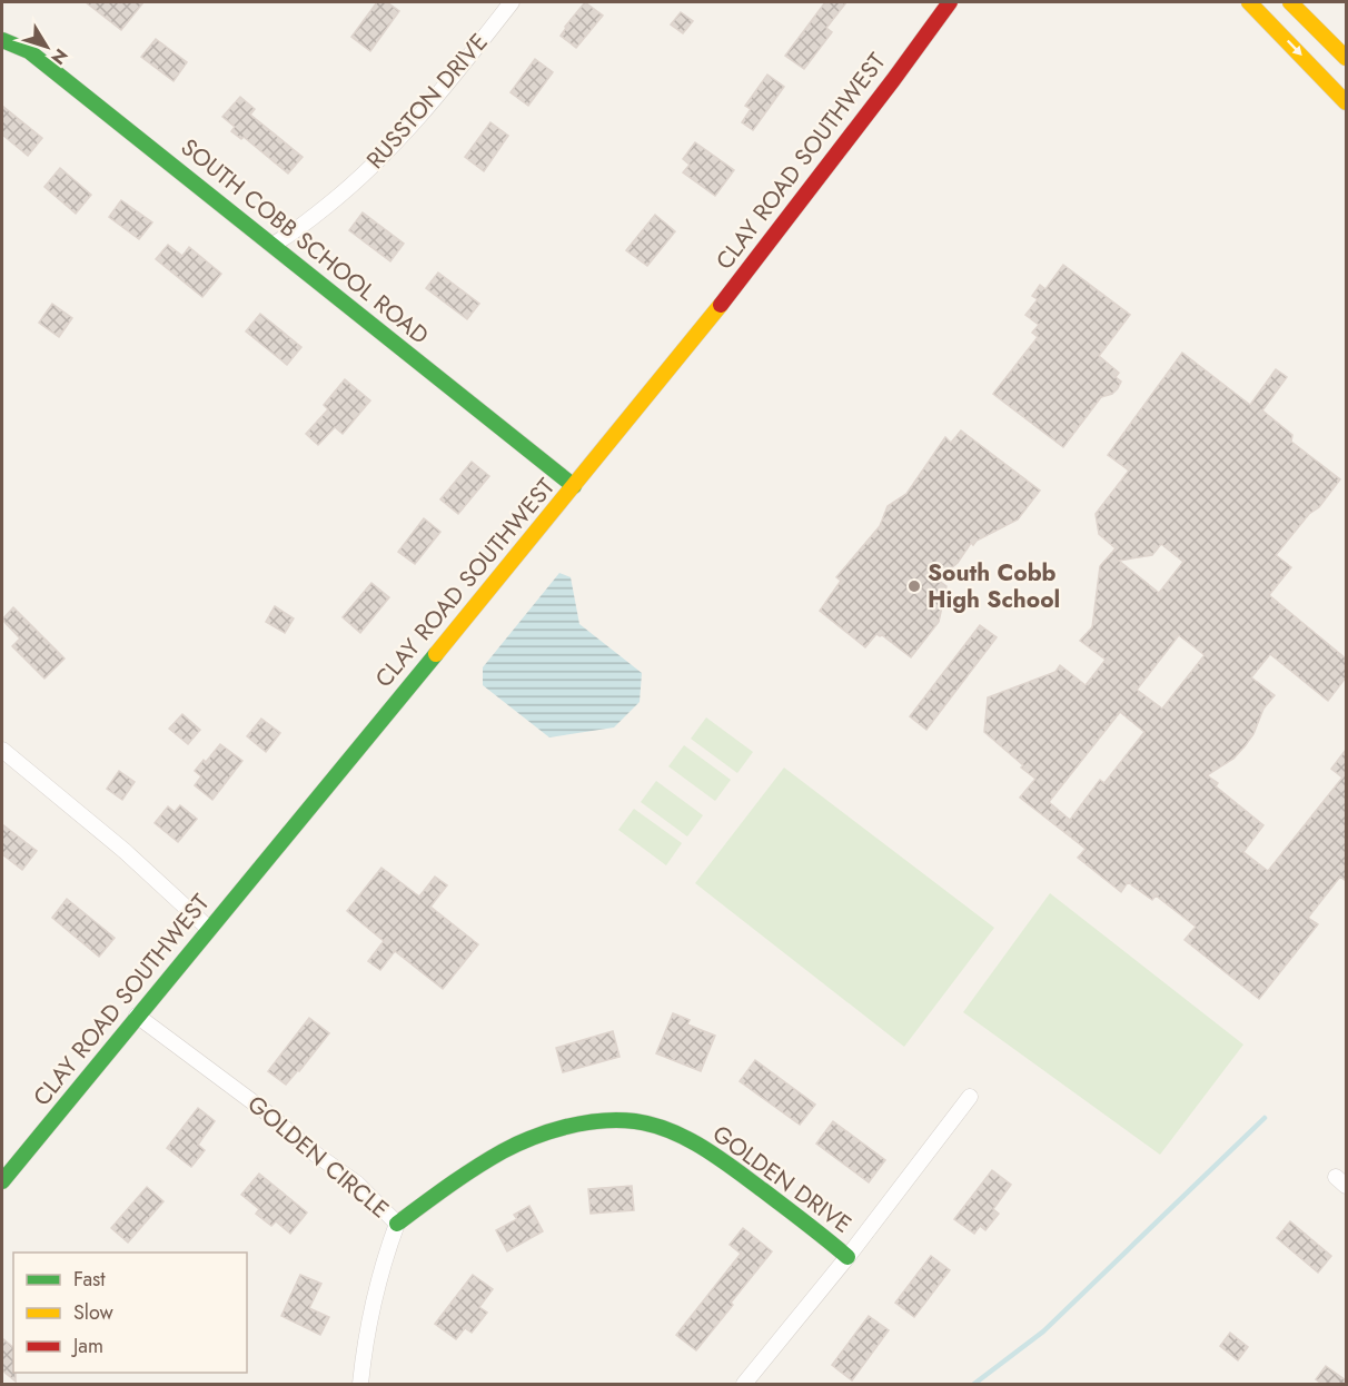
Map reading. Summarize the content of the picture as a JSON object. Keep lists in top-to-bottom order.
{
  "streets": {
    "street": [
      "RUSSTON DRIVE",
      "CLAY ROAD SOUTHWEST",
      "SOUTH COBB SCHOOL ROAD",
      "GOLDEN CIRCLE",
      "GOLDEN DRIVE"
    ]
  },
  "crossings": [
    ["RUSSTON DRIVE", "SOUTH COBB SCHOOL ROAD"],
    ["CLAY ROAD SOUTHWEST", "SOUTH COBB SCHOOL ROAD"],
    ["CLAY ROAD SOUTHWEST", "GOLDEN CIRCLE"],
    ["GOLDEN CIRCLE", "GOLDEN DRIVE"]
  ],
  "places": ["South Cobb High School"],
  "legend": ["Fast", "Slow", "Jam"],
  "north": "bottom right"
}
